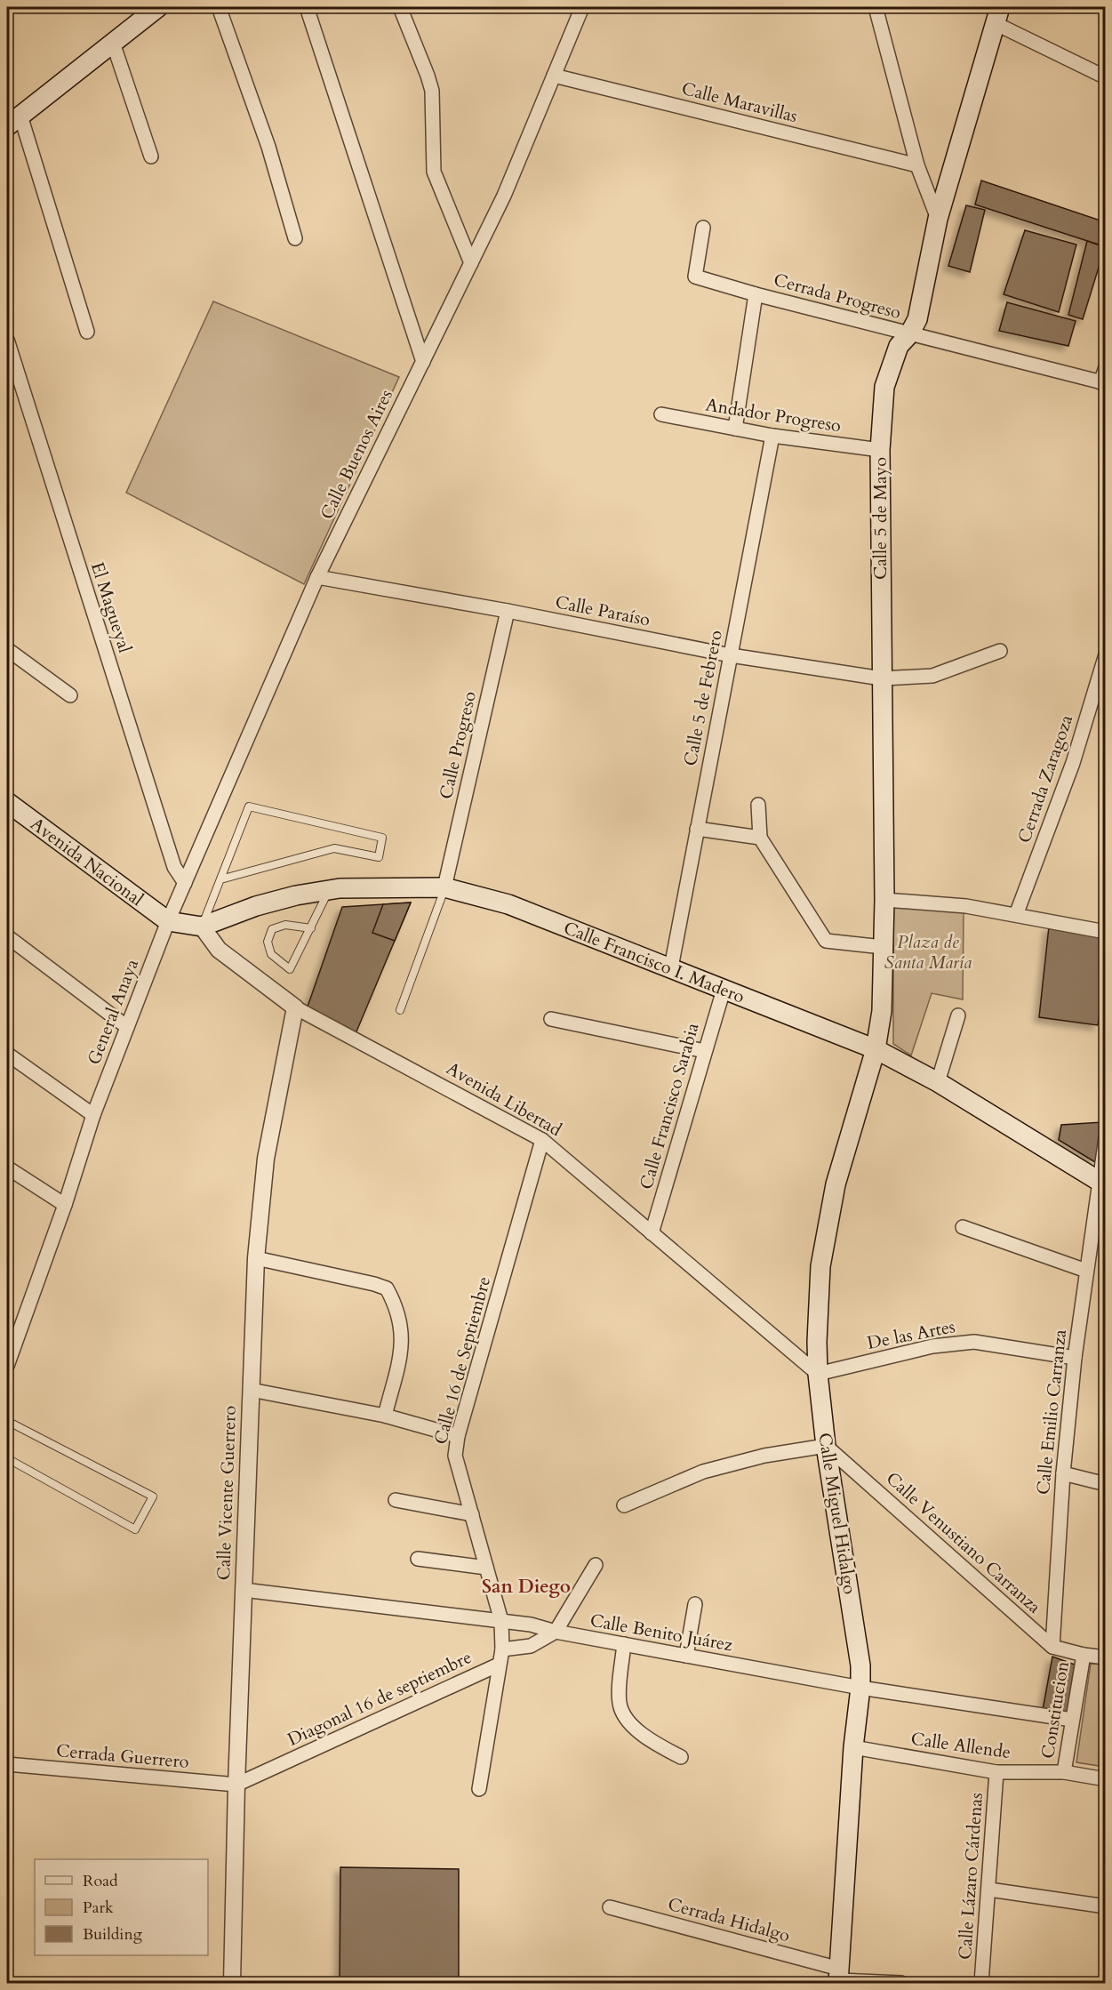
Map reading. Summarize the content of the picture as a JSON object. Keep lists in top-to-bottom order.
{
  "streets": {
    "main road": [
      "Calle 5 de Mayo",
      "Avenida Nacional",
      "Calle Francisco I. Madero",
      "Calle Miguel Hidalgo"
    ],
    "street": [
      "Calle Maravillas",
      "Cerrada Progreso",
      "Andador Progreso",
      "Calle Buenos Aires",
      "El Magueyal",
      "Calle Paraíso",
      "Calle 5 de Febrero",
      "Calle Progreso",
      "Cerrada Zaragoza",
      "General Anaya",
      "Avenida Libertad",
      "Calle Francisco Sarabia",
      "De las Artes",
      "Calle 16 de Septiembre",
      "Calle Emilio Carranza",
      "Calle Vicente Guerrero",
      "Calle Venustiano Carranza",
      "Calle Benito Juárez",
      "Diagonal 16 de septiembre",
      "Constitucion",
      "Calle Allende",
      "Cerrada Guerrero",
      "Calle Lázaro Cárdenas",
      "Cerrada Hidalgo"
    ]
  },
  "crossings": [
    ["Calle Maravillas", "Calle Buenos Aires"],
    ["Cerrada Progreso", "Calle 5 de Mayo"],
    ["Andador Progreso", "Calle 5 de Mayo"],
    ["Andador Progreso", "Calle 5 de Febrero"],
    ["Calle Buenos Aires", "El Magueyal"],
    ["Calle Buenos Aires", "Calle Paraíso"],
    ["Calle Buenos Aires", "Avenida Nacional"],
    ["Calle Buenos Aires", "Calle Francisco I. Madero"],
    ["Calle Buenos Aires", "General Anaya"],
    ["Calle 5 de Mayo", "Calle Paraíso"],
    ["Calle 5 de Mayo", "Calle Francisco I. Madero"],
    ["Calle 5 de Mayo", "Calle Miguel Hidalgo"],
    ["Calle Paraíso", "Calle 5 de Febrero"],
    ["Calle Paraíso", "Calle Progreso"],
    ["Calle 5 de Febrero", "Calle Francisco I. Madero"],
    ["Calle Progreso", "Calle Francisco I. Madero"],
    ["Avenida Nacional", "Calle Francisco I. Madero"],
    ["Avenida Nacional", "General Anaya"],
    ["Calle Francisco I. Madero", "General Anaya"],
    ["Calle Francisco I. Madero", "Avenida Libertad"],
    ["Calle Francisco I. Madero", "Calle Francisco Sarabia"],
    ["Calle Francisco I. Madero", "Calle Emilio Carranza"],
    ["Calle Francisco I. Madero", "Calle Miguel Hidalgo"],
    ["Avenida Libertad", "Calle Francisco Sarabia"],
    ["Avenida Libertad", "De las Artes"],
    ["Avenida Libertad", "Calle 16 de Septiembre"],
    ["Avenida Libertad", "Calle Vicente Guerrero"],
    ["Avenida Libertad", "Calle Miguel Hidalgo"],
    ["De las Artes", "Calle Emilio Carranza"],
    ["De las Artes", "Calle Miguel Hidalgo"],
    ["Calle 16 de Septiembre", "Calle Benito Juárez"],
    ["Calle 16 de Septiembre", "Diagonal 16 de septiembre"],
    ["Calle Emilio Carranza", "Calle Venustiano Carranza"],
    ["Calle Vicente Guerrero", "Calle Benito Juárez"],
    ["Calle Vicente Guerrero", "Diagonal 16 de septiembre"],
    ["Calle Vicente Guerrero", "Cerrada Guerrero"],
    ["Calle Miguel Hidalgo", "Calle Venustiano Carranza"],
    ["Calle Miguel Hidalgo", "Calle Benito Juárez"],
    ["Calle Miguel Hidalgo", "Calle Allende"],
    ["Calle Miguel Hidalgo", "Cerrada Hidalgo"],
    ["Calle Venustiano Carranza", "Constitucion"],
    ["Calle Benito Juárez", "Diagonal 16 de septiembre"],
    ["Calle Benito Juárez", "Constitucion"],
    ["Diagonal 16 de septiembre", "Cerrada Guerrero"],
    ["Constitucion", "Calle Allende"],
    ["Calle Allende", "Calle Lázaro Cárdenas"]
  ],
  "districts": ["San Diego"],
  "parks": ["Plaza de Santa María"],
  "legend": ["Road", "Park", "Building"]
}
